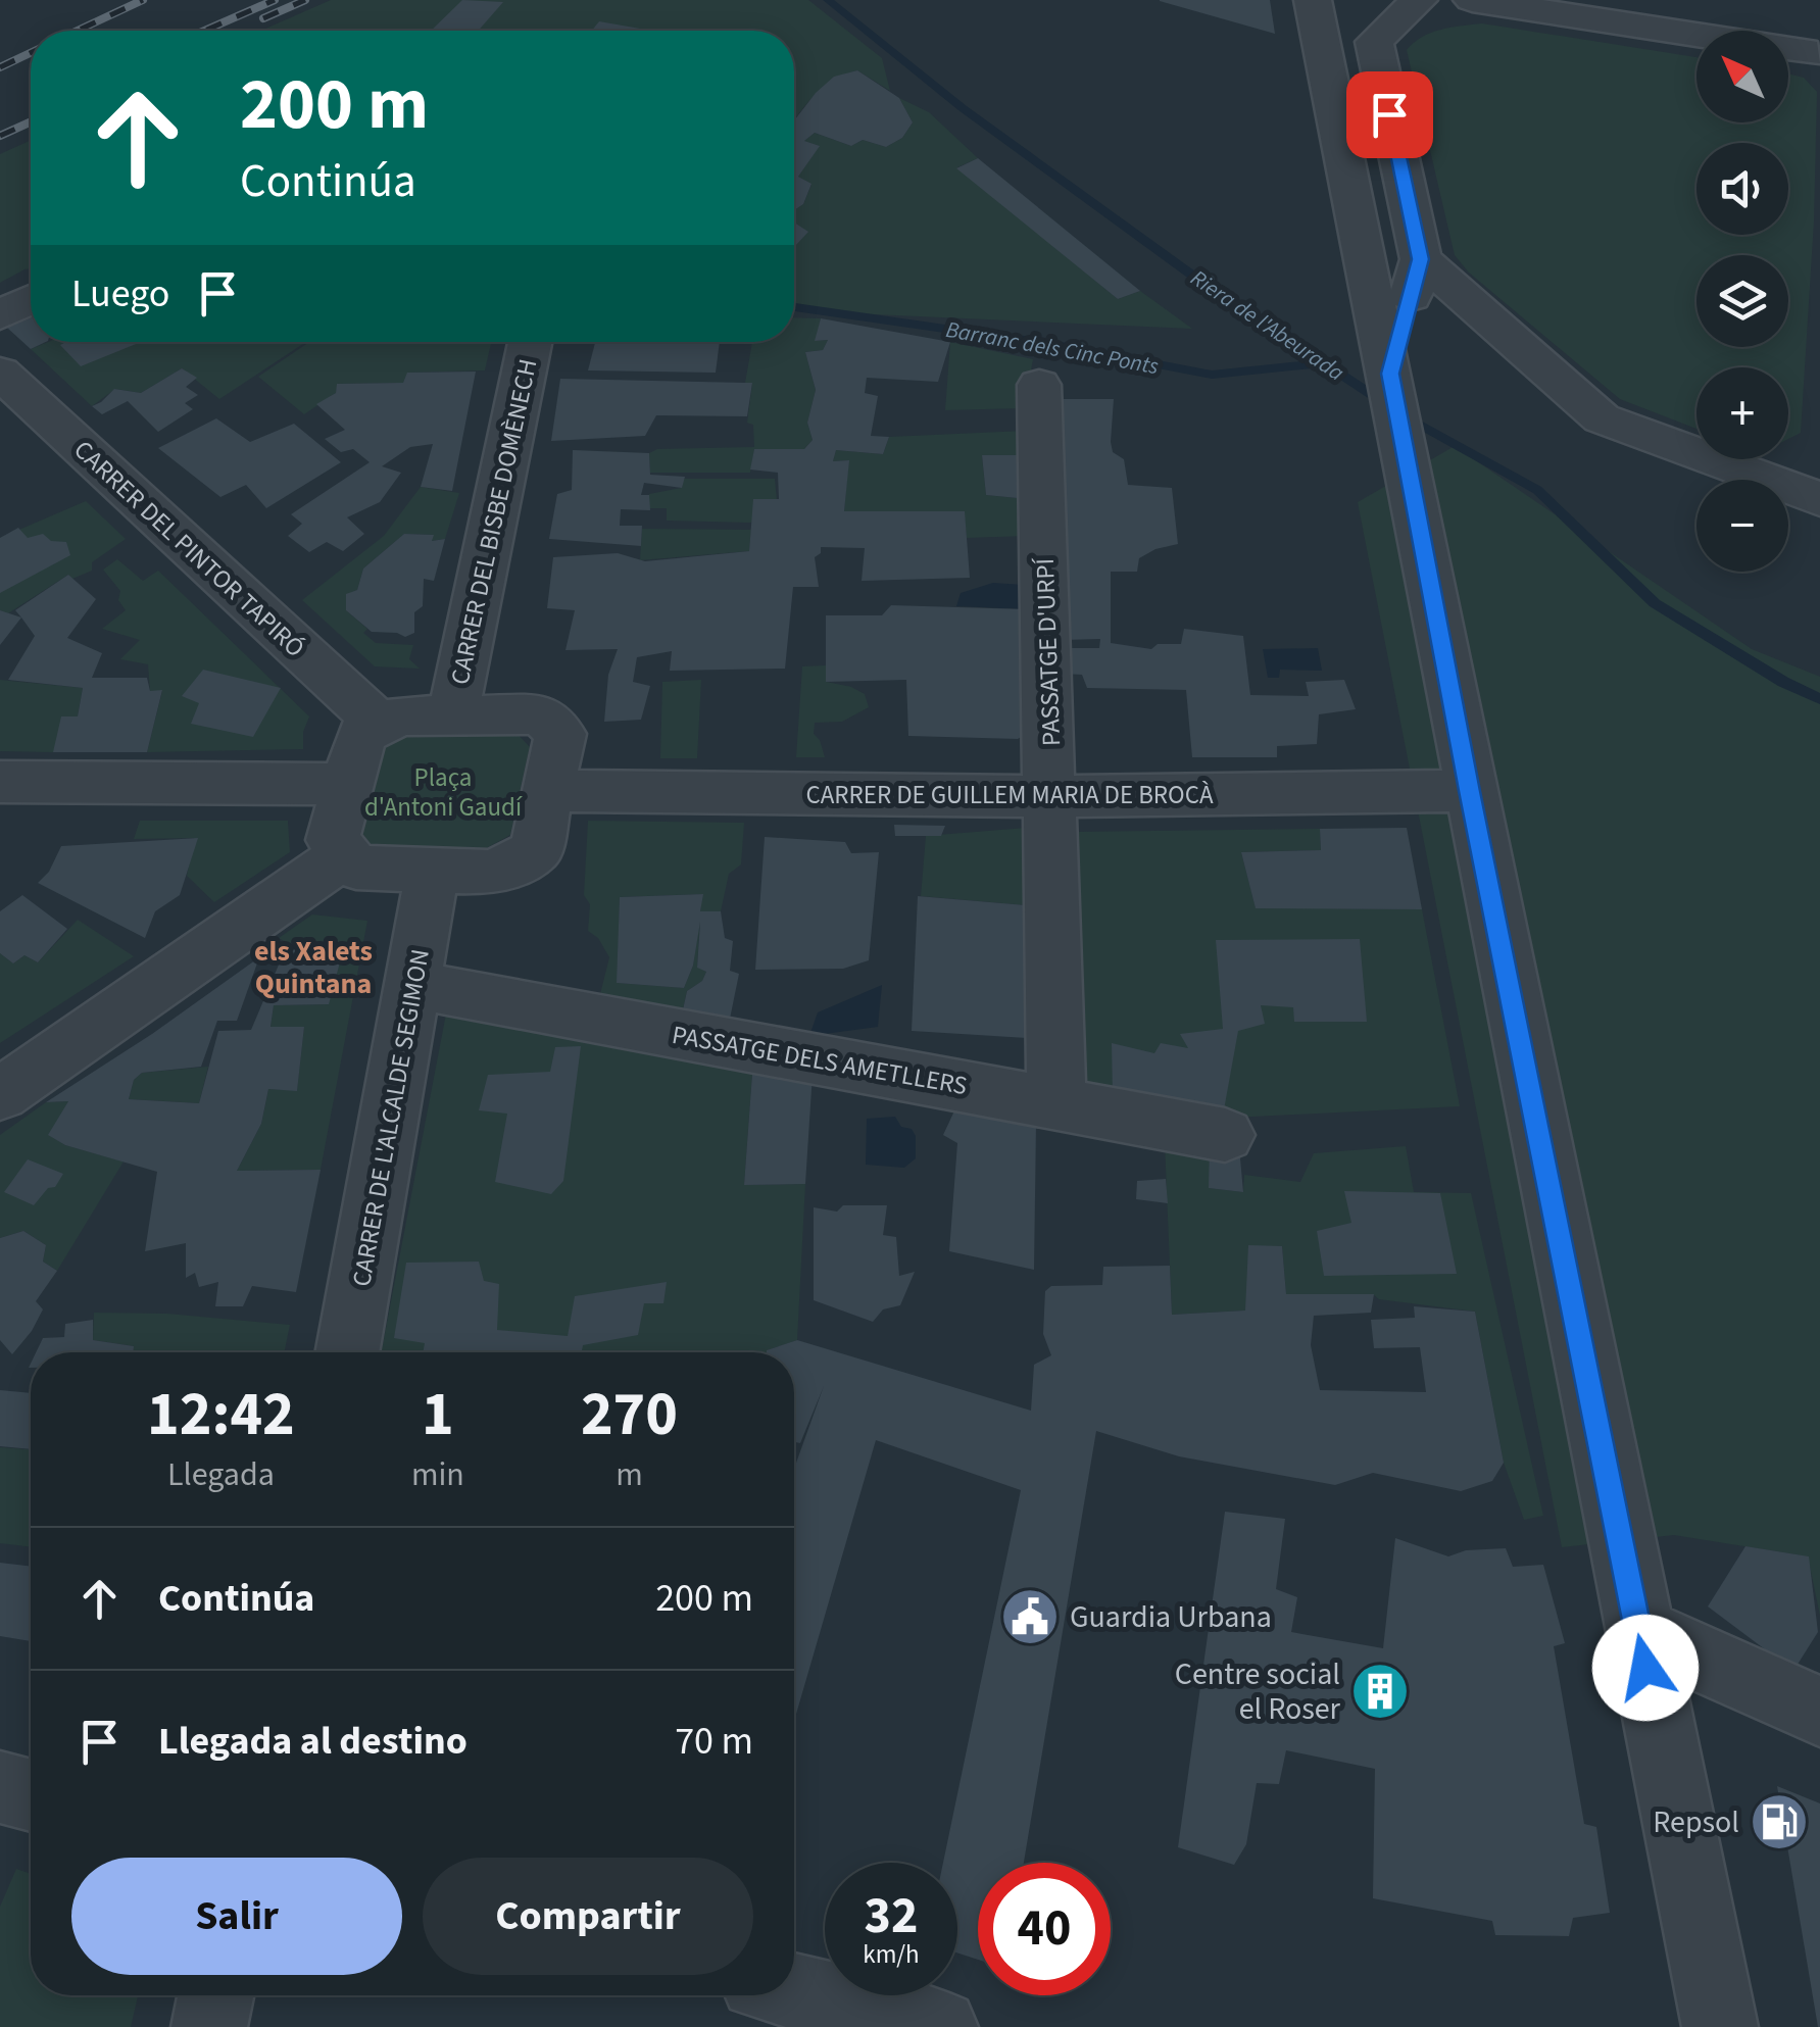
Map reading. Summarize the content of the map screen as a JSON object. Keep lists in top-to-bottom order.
{
  "streets": {
    "street": [
      "CARRER DEL BISBE DOMÈNECH",
      "CARRER DEL PINTOR TAPIRÓ",
      "PASSATGE D'URPÍ",
      "CARRER DE GUILLEM MARIA DE BROCÀ",
      "PASSATGE DELS AMETLLERS",
      "CARRER DE L'ALCALDE SEGIMON"
    ]
  },
  "crossings": [
    ["CARRER DEL BISBE DOMÈNECH", "CARRER DEL PINTOR TAPIRÓ"],
    ["CARRER DEL BISBE DOMÈNECH", "CARRER DE GUILLEM MARIA DE BROCÀ"],
    ["CARRER DEL BISBE DOMÈNECH", "CARRER DE L'ALCALDE SEGIMON"],
    ["CARRER DEL PINTOR TAPIRÓ", "CARRER DE GUILLEM MARIA DE BROCÀ"],
    ["CARRER DEL PINTOR TAPIRÓ", "CARRER DE L'ALCALDE SEGIMON"],
    ["PASSATGE D'URPÍ", "CARRER DE GUILLEM MARIA DE BROCÀ"],
    ["PASSATGE D'URPÍ", "PASSATGE DELS AMETLLERS"],
    ["CARRER DE GUILLEM MARIA DE BROCÀ", "CARRER DE L'ALCALDE SEGIMON"],
    ["PASSATGE DELS AMETLLERS", "CARRER DE L'ALCALDE SEGIMON"]
  ],
  "districts": ["els Xalets Quintana"],
  "water": ["Riera de l'Abeurada", "Barranc dels Cinc Ponts"],
  "parks": ["Plaça d'Antoni Gaudí"],
  "places": {
    "public building": ["Guardia Urbana"],
    "building": ["Centre social el Roser"],
    "fuel station": ["Repsol"]
  },
  "north": "top left",
  "page": {
    "map_buttons": ["+", "−"],
    "turn": ["200 m", "Continúa"],
    "then": "Luego",
    "eta": [
      "12:42",
      "Llegada",
      "1",
      "min",
      "270",
      "m"
    ],
    "list": [
      {
        "name": "Continúa",
        "value": "200 m"
      },
      {
        "name": "Llegada al destino",
        "value": "70 m"
      }
    ],
    "buttons": ["Salir", "Compartir"],
    "speed": "32 km/h",
    "limit": "40"
  }
}
